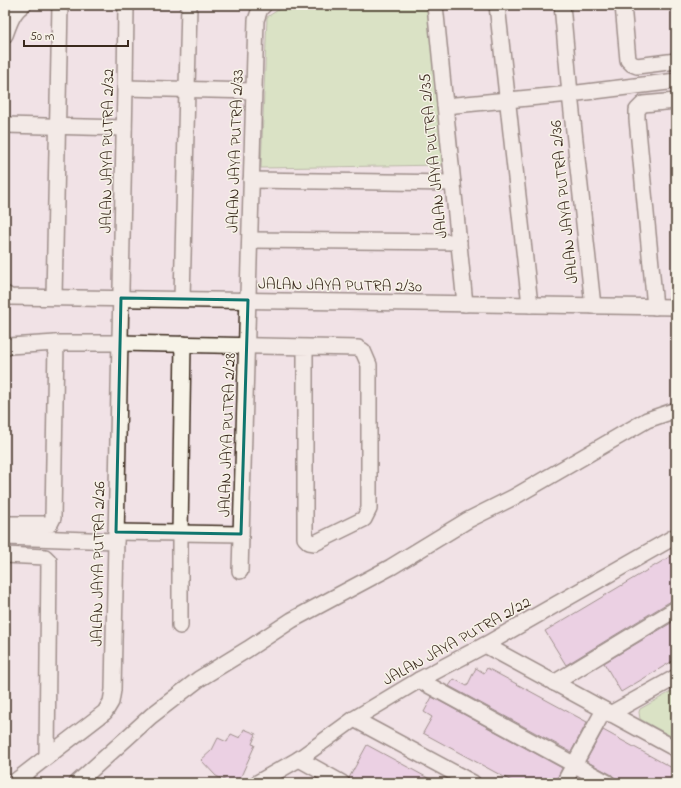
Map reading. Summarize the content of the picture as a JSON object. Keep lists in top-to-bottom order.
{
  "streets": {
    "street": [
      "JALAN JAYA PUTRA 2/32",
      "JALAN JAYA PUTRA 2/33",
      "JALAN JAYA PUTRA 2/35",
      "JALAN JAYA PUTRA 2/36",
      "JALAN JAYA PUTRA 2/30",
      "JALAN JAYA PUTRA 2/28",
      "JALAN JAYA PUTRA 2/26",
      "JALAN JAYA PUTRA 2/22"
    ]
  },
  "crossings": [
    ["JALAN JAYA PUTRA 2/32", "JALAN JAYA PUTRA 2/30"],
    ["JALAN JAYA PUTRA 2/32", "JALAN JAYA PUTRA 2/26"],
    ["JALAN JAYA PUTRA 2/33", "JALAN JAYA PUTRA 2/30"],
    ["JALAN JAYA PUTRA 2/33", "JALAN JAYA PUTRA 2/28"],
    ["JALAN JAYA PUTRA 2/35", "JALAN JAYA PUTRA 2/30"],
    ["JALAN JAYA PUTRA 2/36", "JALAN JAYA PUTRA 2/30"],
    ["JALAN JAYA PUTRA 2/30", "JALAN JAYA PUTRA 2/28"],
    ["JALAN JAYA PUTRA 2/30", "JALAN JAYA PUTRA 2/26"]
  ],
  "scale_bar": "50 m"
}
